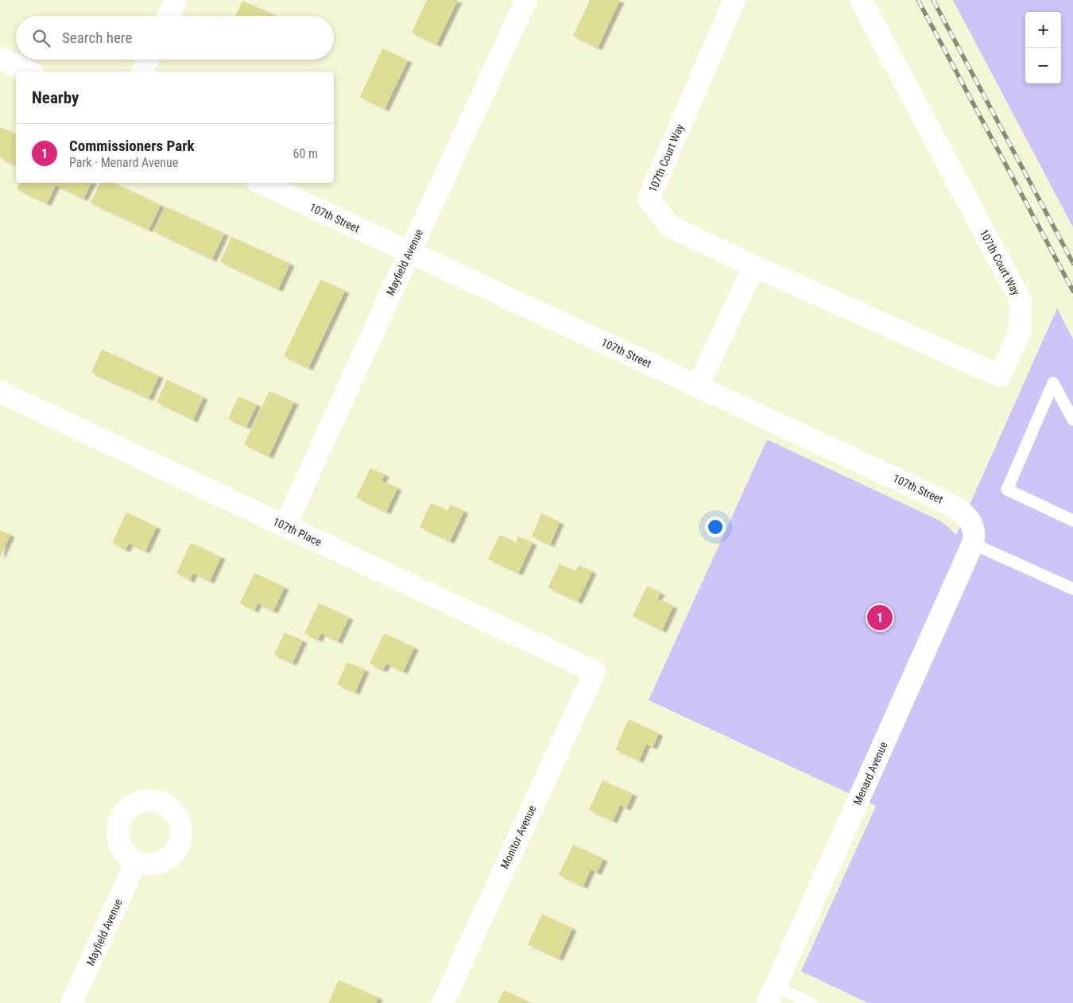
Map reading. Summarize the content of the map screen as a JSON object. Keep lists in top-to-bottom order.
{
  "streets": {
    "street": [
      "107th Court Way",
      "107th Street",
      "Mayfield Avenue",
      "107th Place",
      "Menard Avenue",
      "Monitor Avenue"
    ]
  },
  "crossings": [
    ["107th Street", "Mayfield Avenue"],
    ["107th Street", "Menard Avenue"],
    ["Mayfield Avenue", "107th Place"],
    ["107th Place", "Monitor Avenue"]
  ],
  "page": {
    "map_buttons": ["+", "−"],
    "search": "Search here",
    "heading": "Nearby",
    "list": [
      {
        "mark": "1",
        "name": "Commissioners Park",
        "note": "Park · Menard Avenue",
        "value": "60 m"
      }
    ],
    "pins": "1"
  }
}
